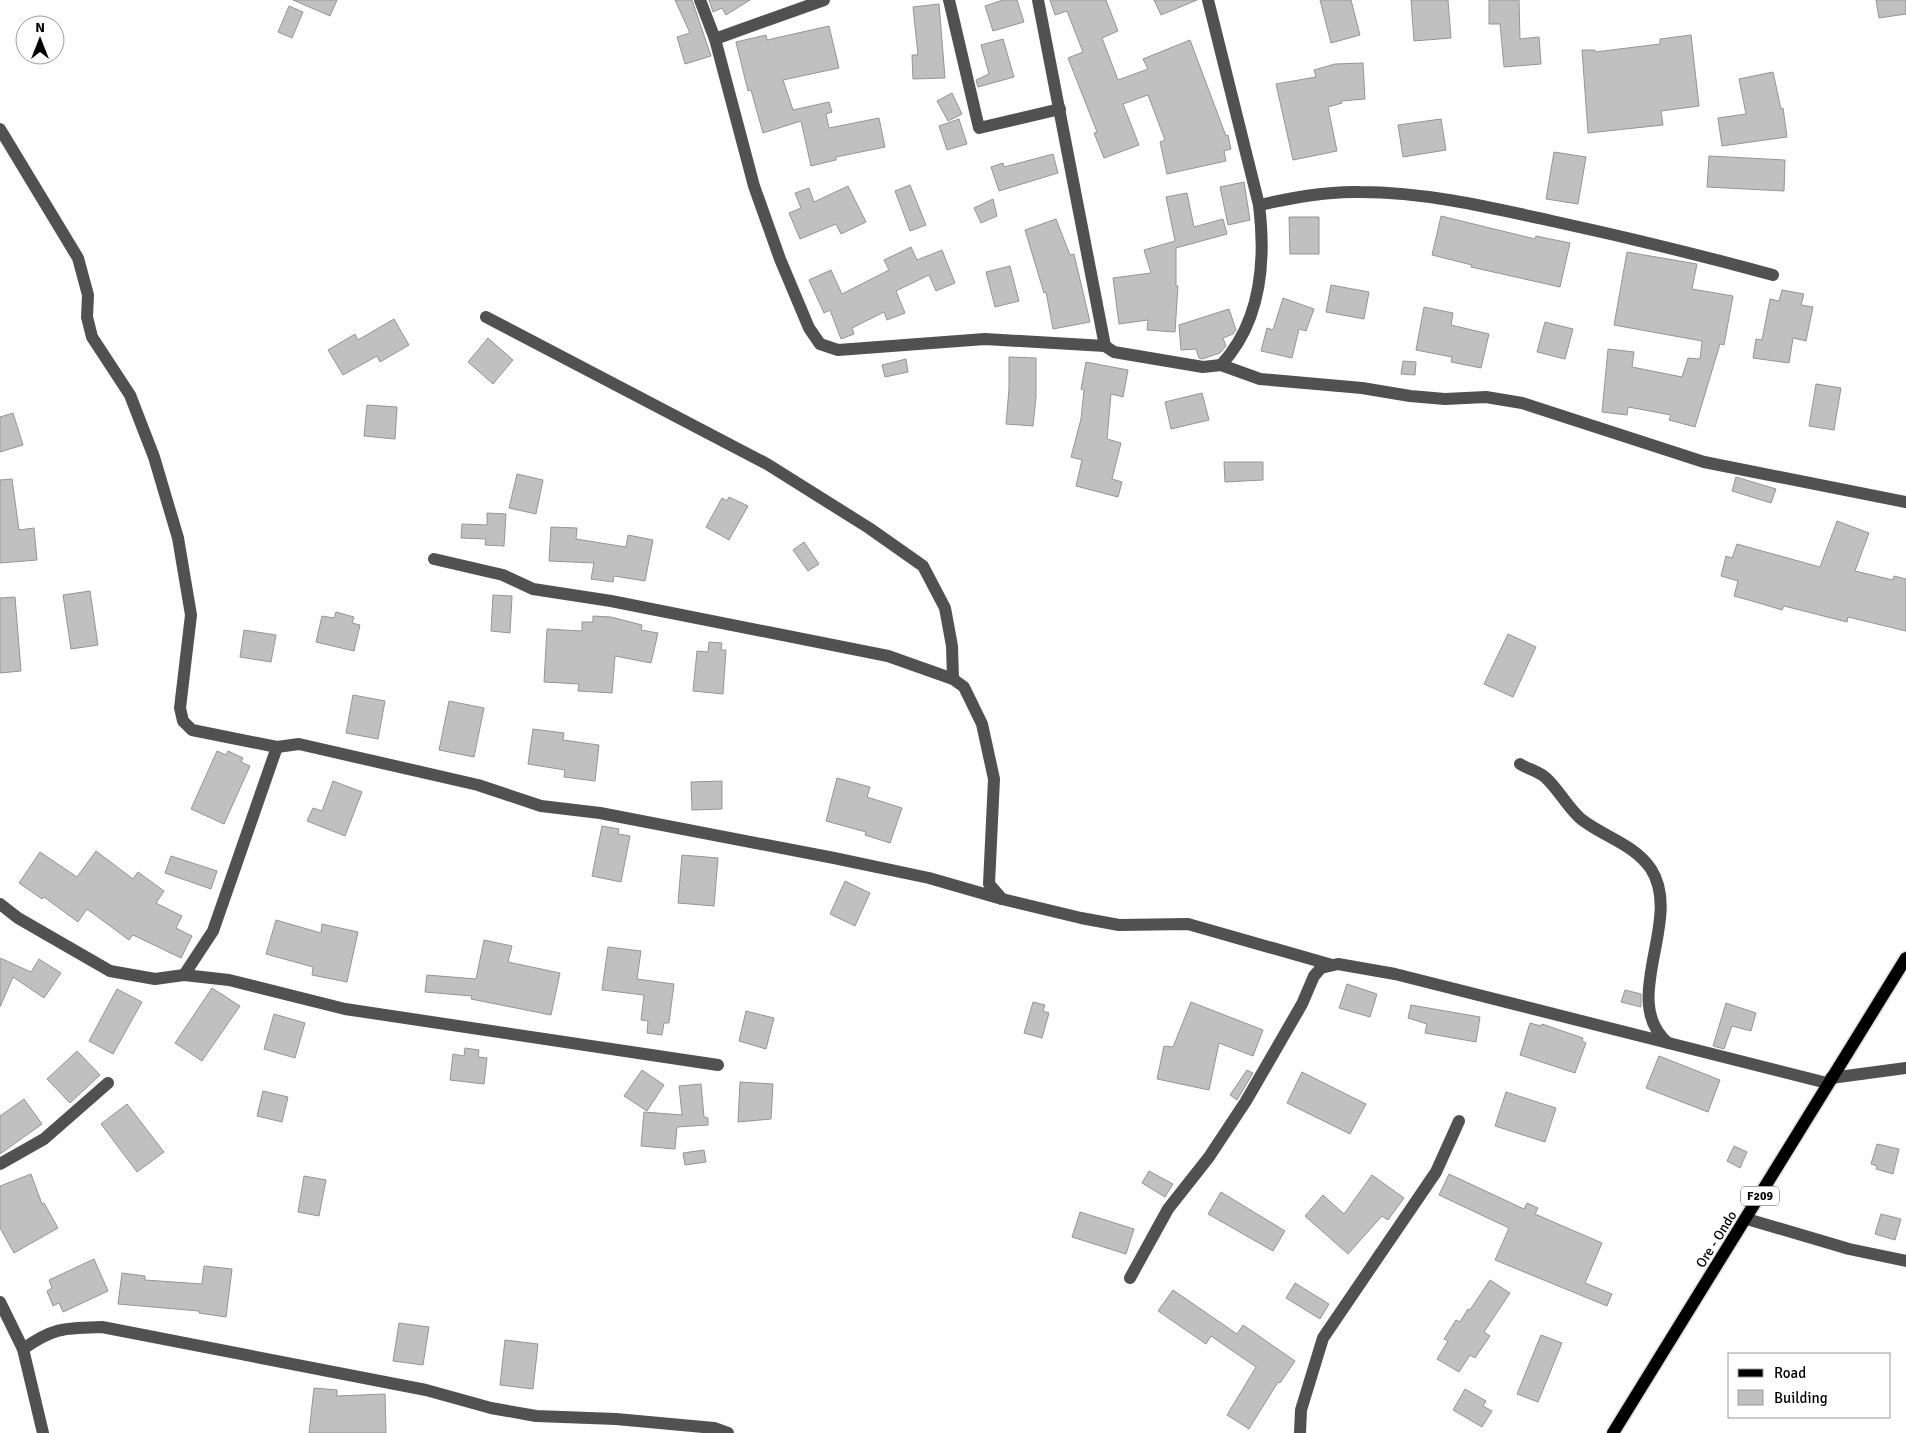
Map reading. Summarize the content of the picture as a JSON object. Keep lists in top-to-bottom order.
{
  "streets": {
    "main road": ["F209", "Ore - Ondo"]
  },
  "legend": ["Road", "Building"],
  "north": "top"
}
